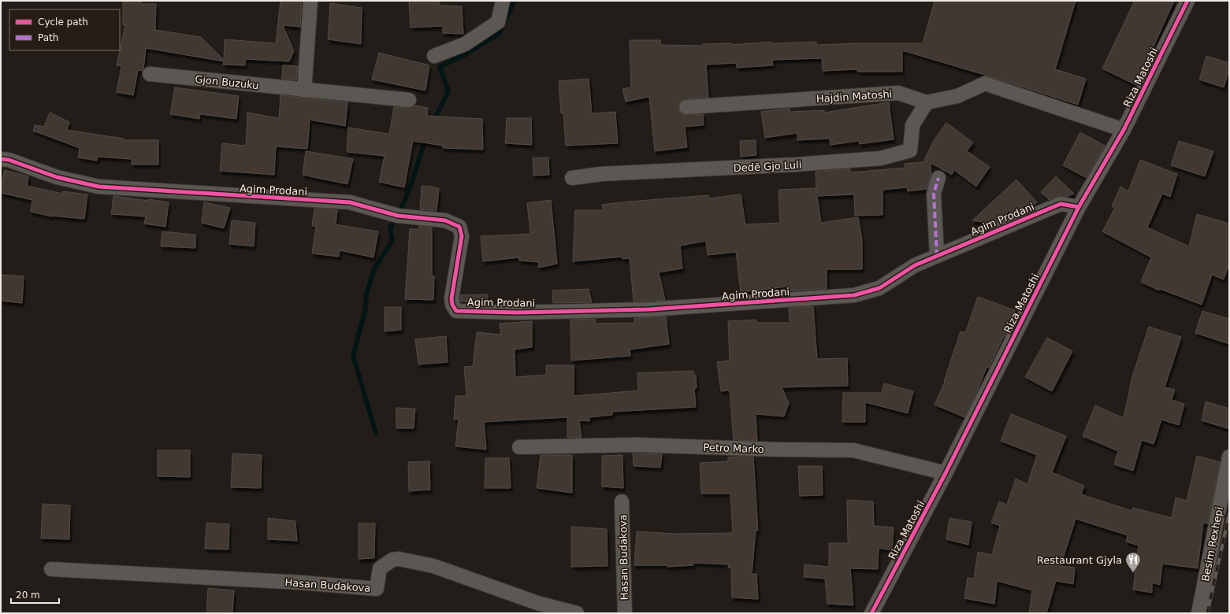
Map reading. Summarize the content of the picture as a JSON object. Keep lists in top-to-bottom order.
{
  "streets": {
    "street": [
      "Riza Matoshi",
      "Gjon Buzuku",
      "Hajdin Matoshi",
      "Dedë Gjo Luli",
      "Agim Prodani",
      "Petro Marko",
      "Besim Rexhepi",
      "Hasan Budakova"
    ]
  },
  "crossings": [
    ["Riza Matoshi", "Agim Prodani"],
    ["Riza Matoshi", "Petro Marko"],
    ["Hajdin Matoshi", "Dedë Gjo Luli"]
  ],
  "places": {
    "restaurant": ["Restaurant Gjyla"]
  },
  "legend": ["Cycle path", "Path"],
  "scale_bar": "20 m"
}
